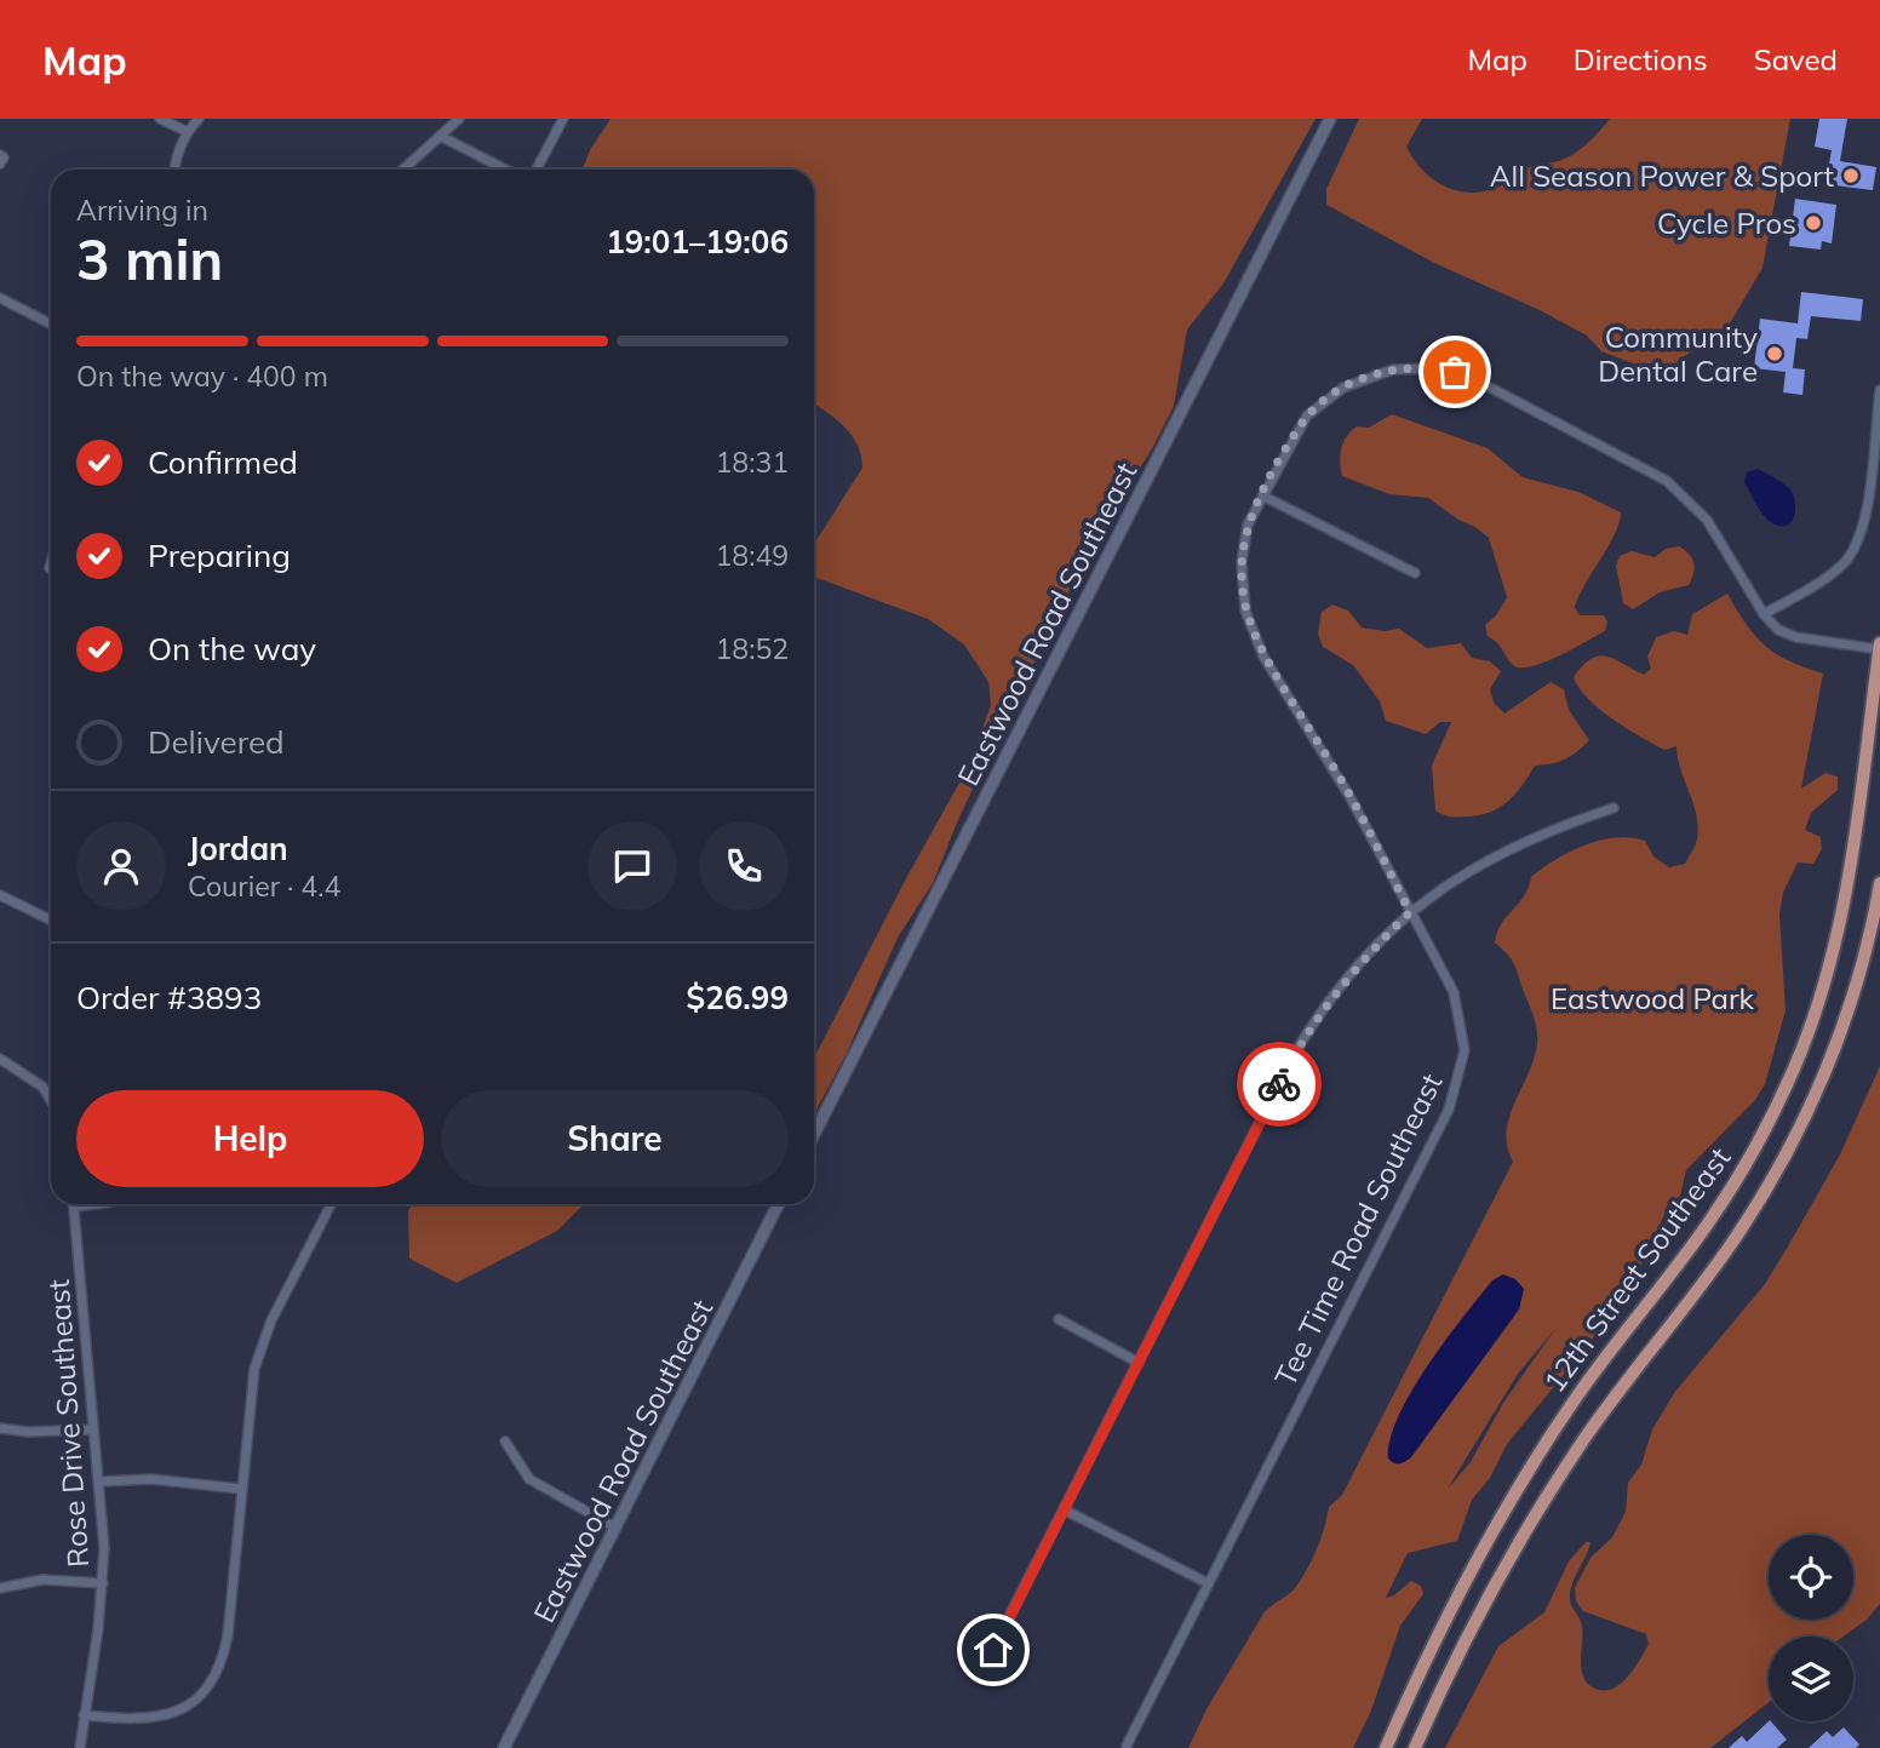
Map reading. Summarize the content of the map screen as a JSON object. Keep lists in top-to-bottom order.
{
  "streets": {
    "main road": ["12th Street Southeast"],
    "street": ["Eastwood Road Southeast", "Tee Time Road Southeast", "Rose Drive Southeast"]
  },
  "parks": ["Eastwood Park"],
  "places": ["All Season Power & Sport", "Cycle Pros", "Community Dental Care"],
  "page": {
    "header": "Map",
    "nav": ["Map", "Directions", "Saved"],
    "heading": ["3 min", "Arriving in", "19:01–19:06"],
    "panel": [
      "Jordan",
      "Courier · 4.4",
      "Order #3893",
      "$26.99"
    ],
    "bar": "On the way · 400 m",
    "list": [
      ["Confirmed", "18:31"],
      ["Preparing", "18:49"],
      ["On the way", "18:52"],
      "Delivered"
    ],
    "buttons": ["Help", "Share"]
  }
}
